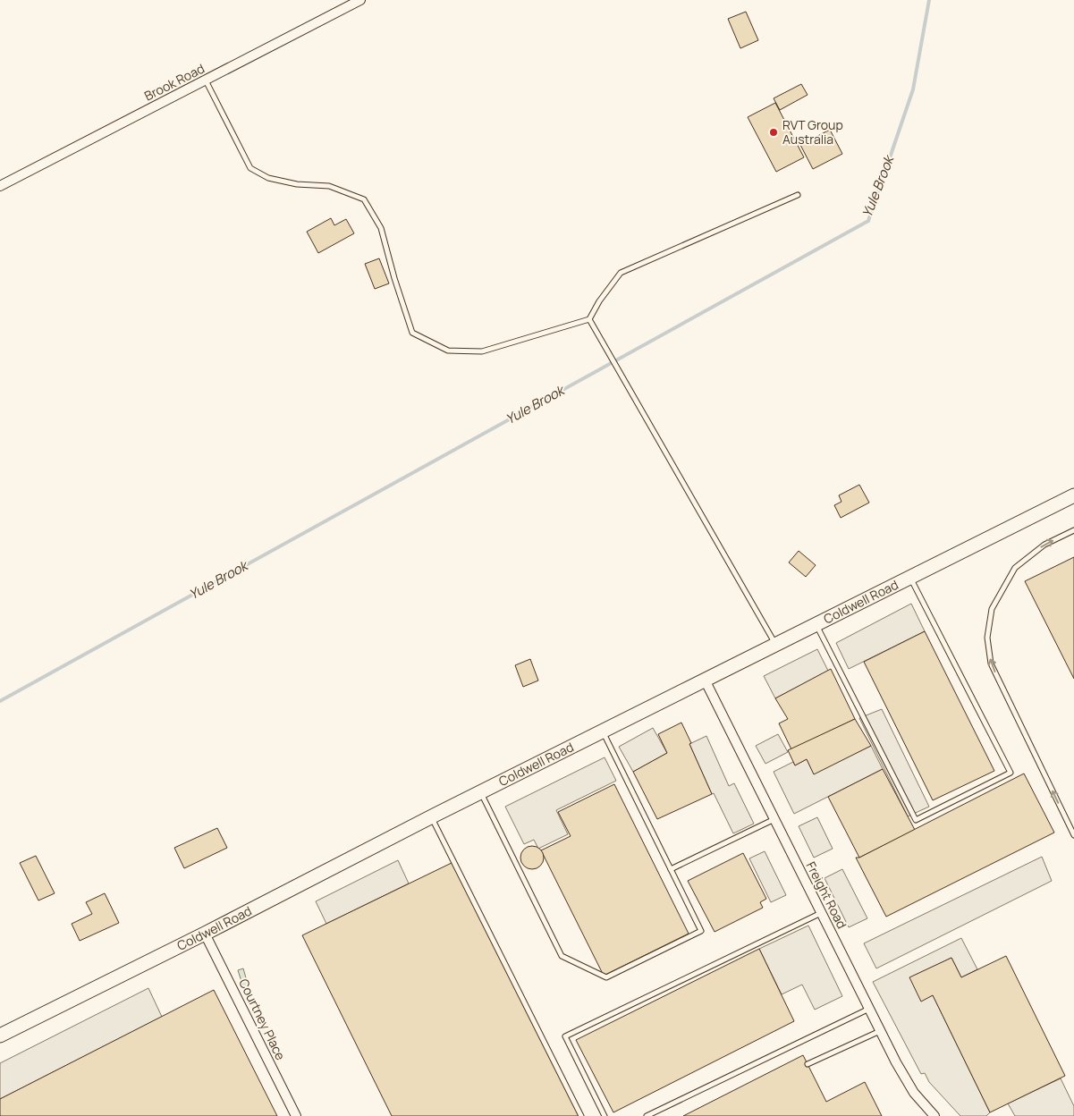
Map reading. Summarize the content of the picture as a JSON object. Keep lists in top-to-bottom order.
{
  "streets": {
    "street": [
      "Brook Road",
      "Coldwell Road",
      "Freight Road",
      "Courtney Place"
    ]
  },
  "crossings": [
    ["Coldwell Road", "Freight Road"],
    ["Coldwell Road", "Courtney Place"]
  ],
  "water": ["Yule Brook"],
  "places": ["RVT Group Australia"]
}
